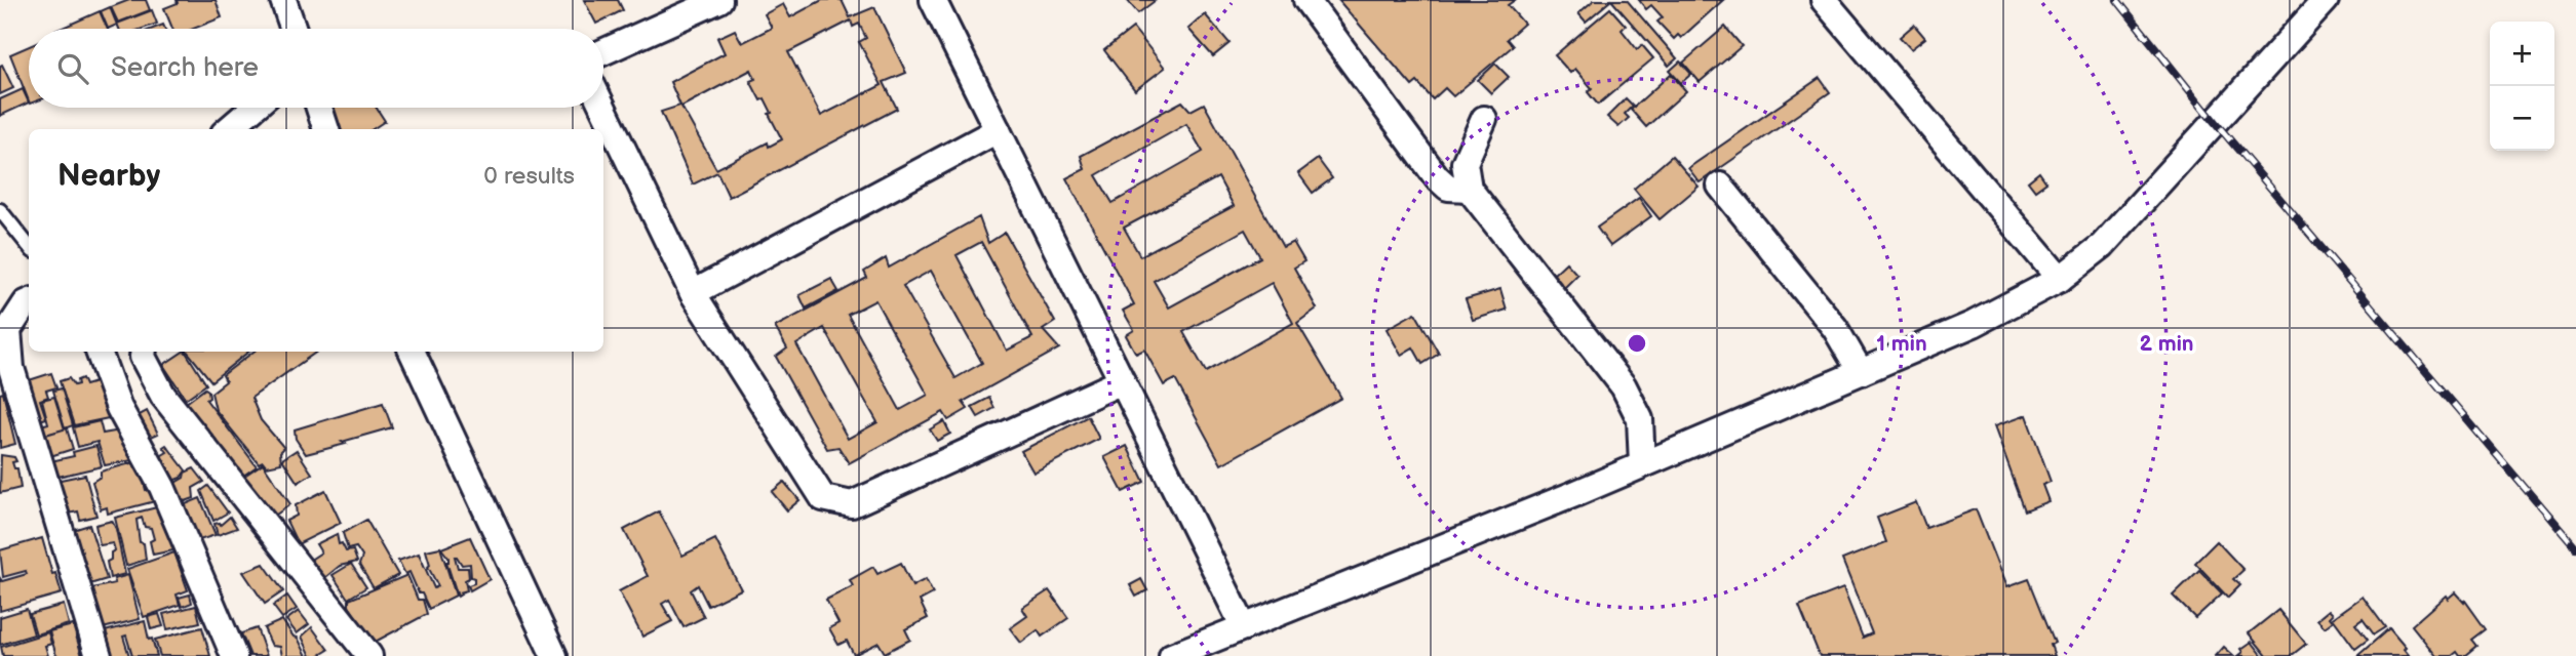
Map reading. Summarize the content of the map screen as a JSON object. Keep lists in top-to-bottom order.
{
  "page": {
    "map_buttons": ["+", "−"],
    "search": "Search here",
    "heading": ["Nearby", "0 results"]
  },
  "rings": ["1 min", "2 min"]
}
